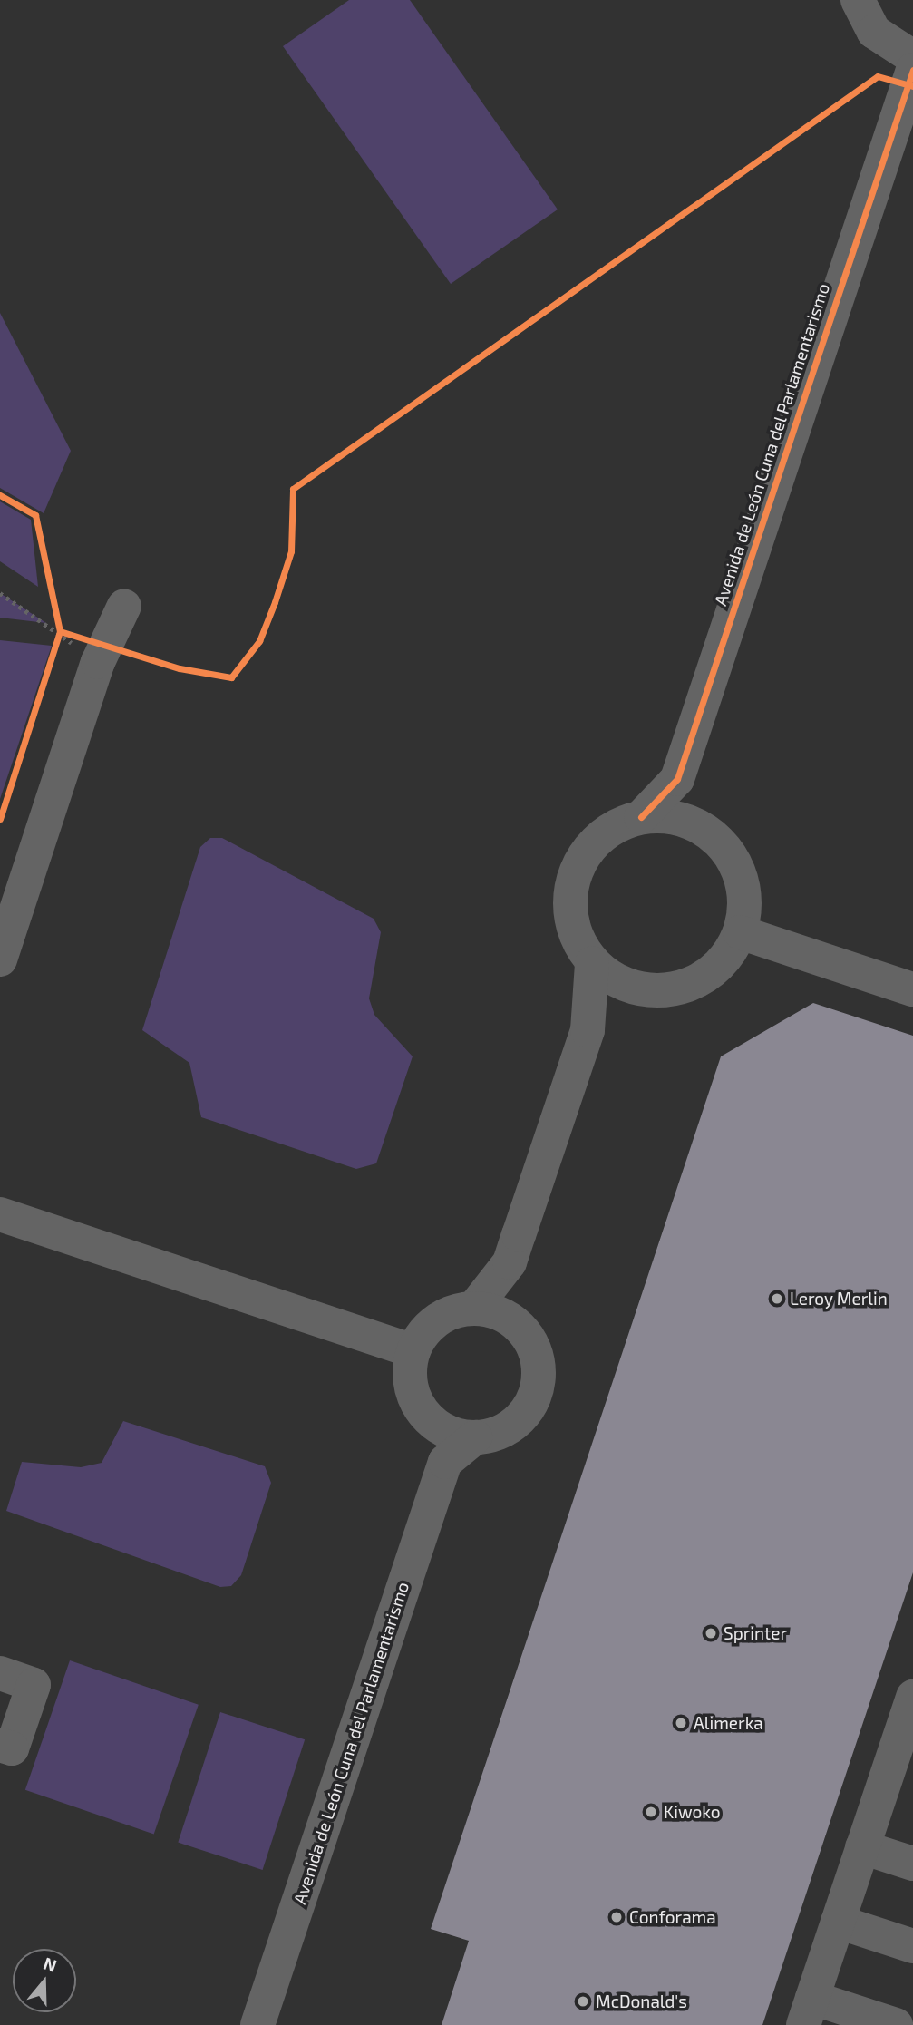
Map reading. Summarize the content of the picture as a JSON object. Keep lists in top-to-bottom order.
{
  "streets": {
    "street": ["Avenida de León Cuna del Parlamentarismo"]
  },
  "places": [
    "Leroy Merlin",
    "Sprinter",
    "Alimerka",
    "Kiwoko",
    "Conforama",
    "McDonald's"
  ],
  "north": "top"
}
